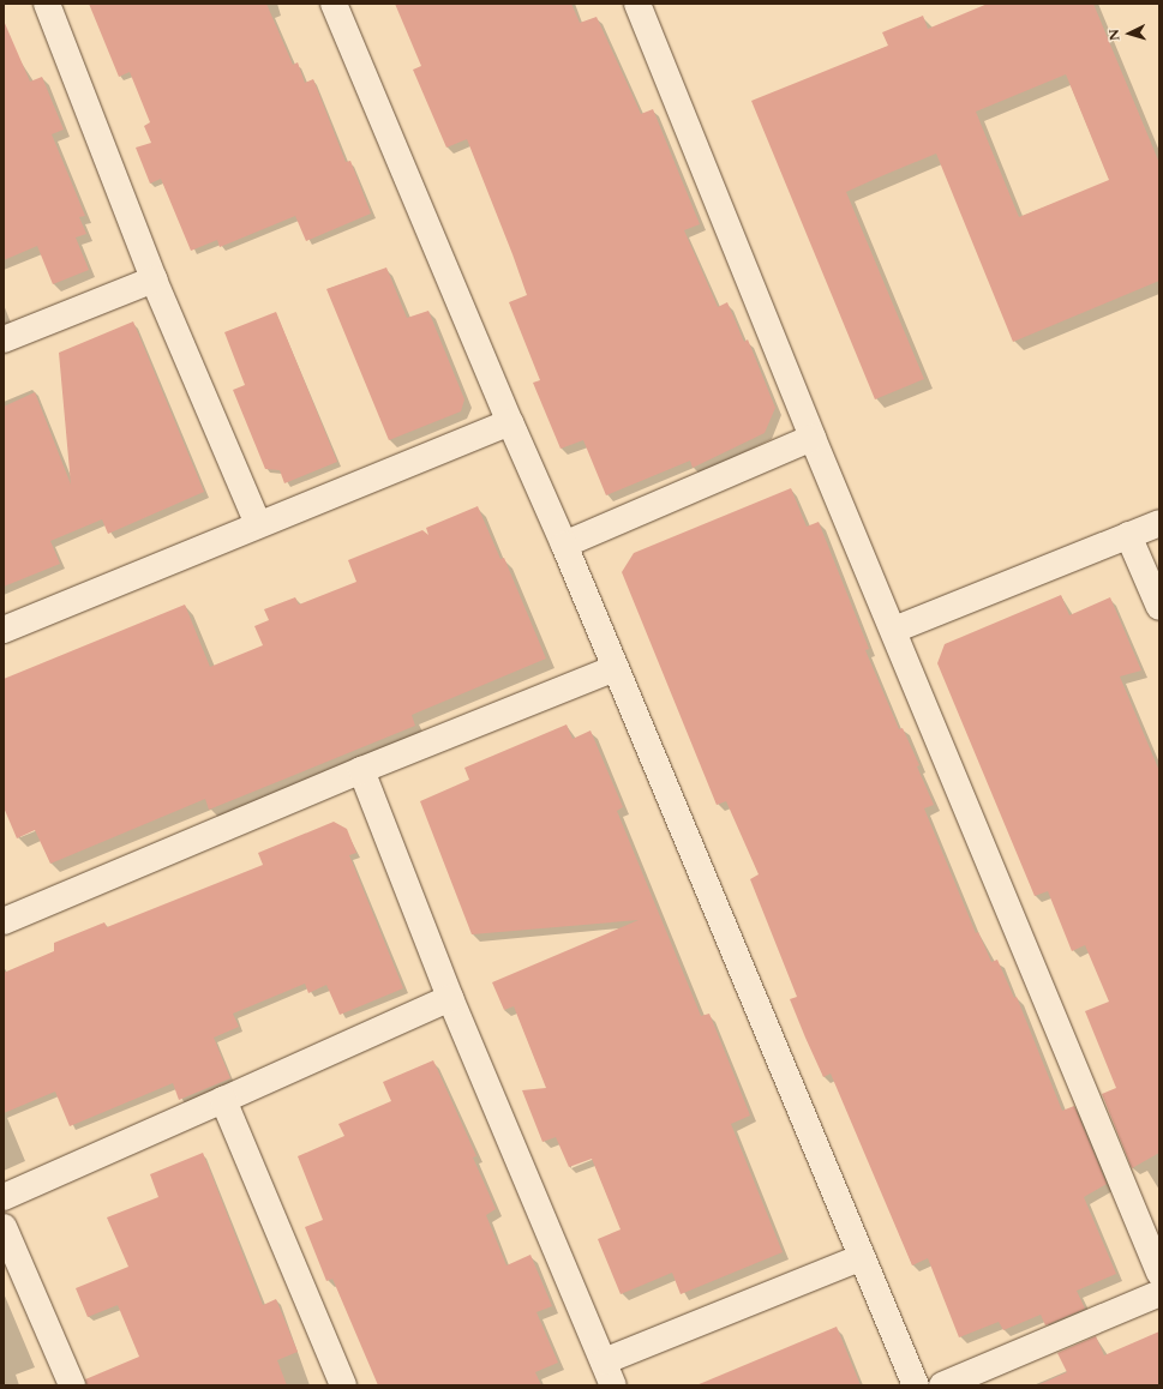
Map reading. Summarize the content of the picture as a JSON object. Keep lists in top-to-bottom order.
{
  "north": "left"
}
